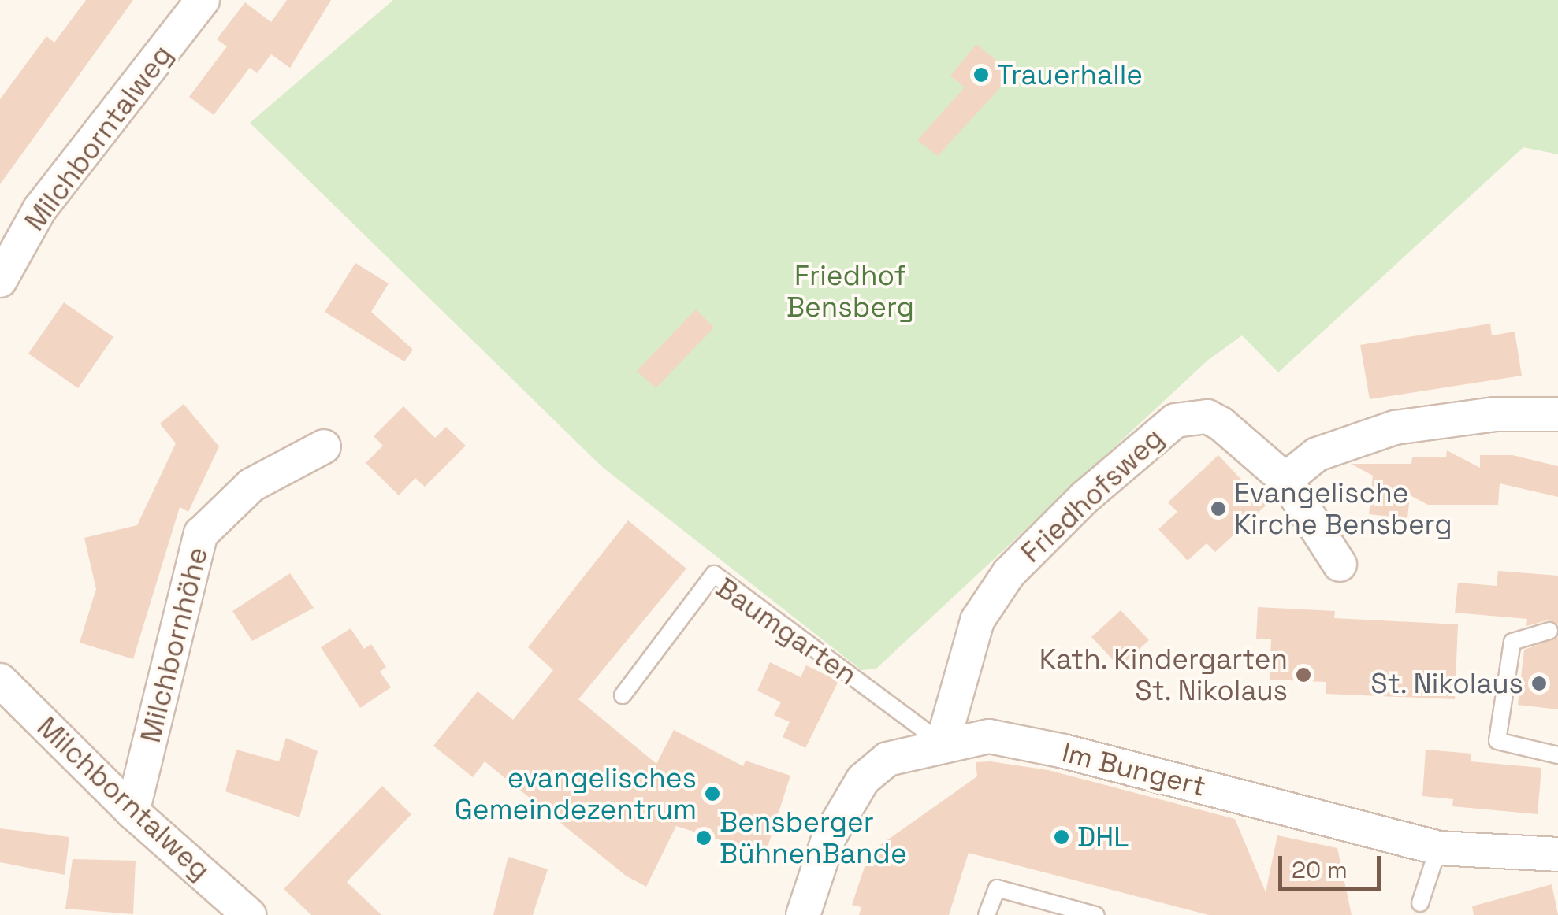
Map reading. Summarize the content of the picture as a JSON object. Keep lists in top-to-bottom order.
{
  "streets": {
    "street": [
      "Milchborntalweg",
      "Friedhofsweg",
      "Milchbornhöhe",
      "Im Bungert"
    ],
    "lane": ["Baumgarten"]
  },
  "crossings": [
    ["Milchborntalweg", "Milchbornhöhe"],
    ["Friedhofsweg", "Baumgarten"],
    ["Friedhofsweg", "Im Bungert"],
    ["Baumgarten", "Im Bungert"]
  ],
  "parks": ["Friedhof Bensberg"],
  "places": [
    "Trauerhalle",
    "Evangelische Kirche Bensberg",
    "Kath. Kindergarten St. Nikolaus",
    "St. Nikolaus",
    "evangelisches Gemeindezentrum",
    "DHL",
    "Bensberger BühnenBande"
  ],
  "scale_bar": "20 m"
}
